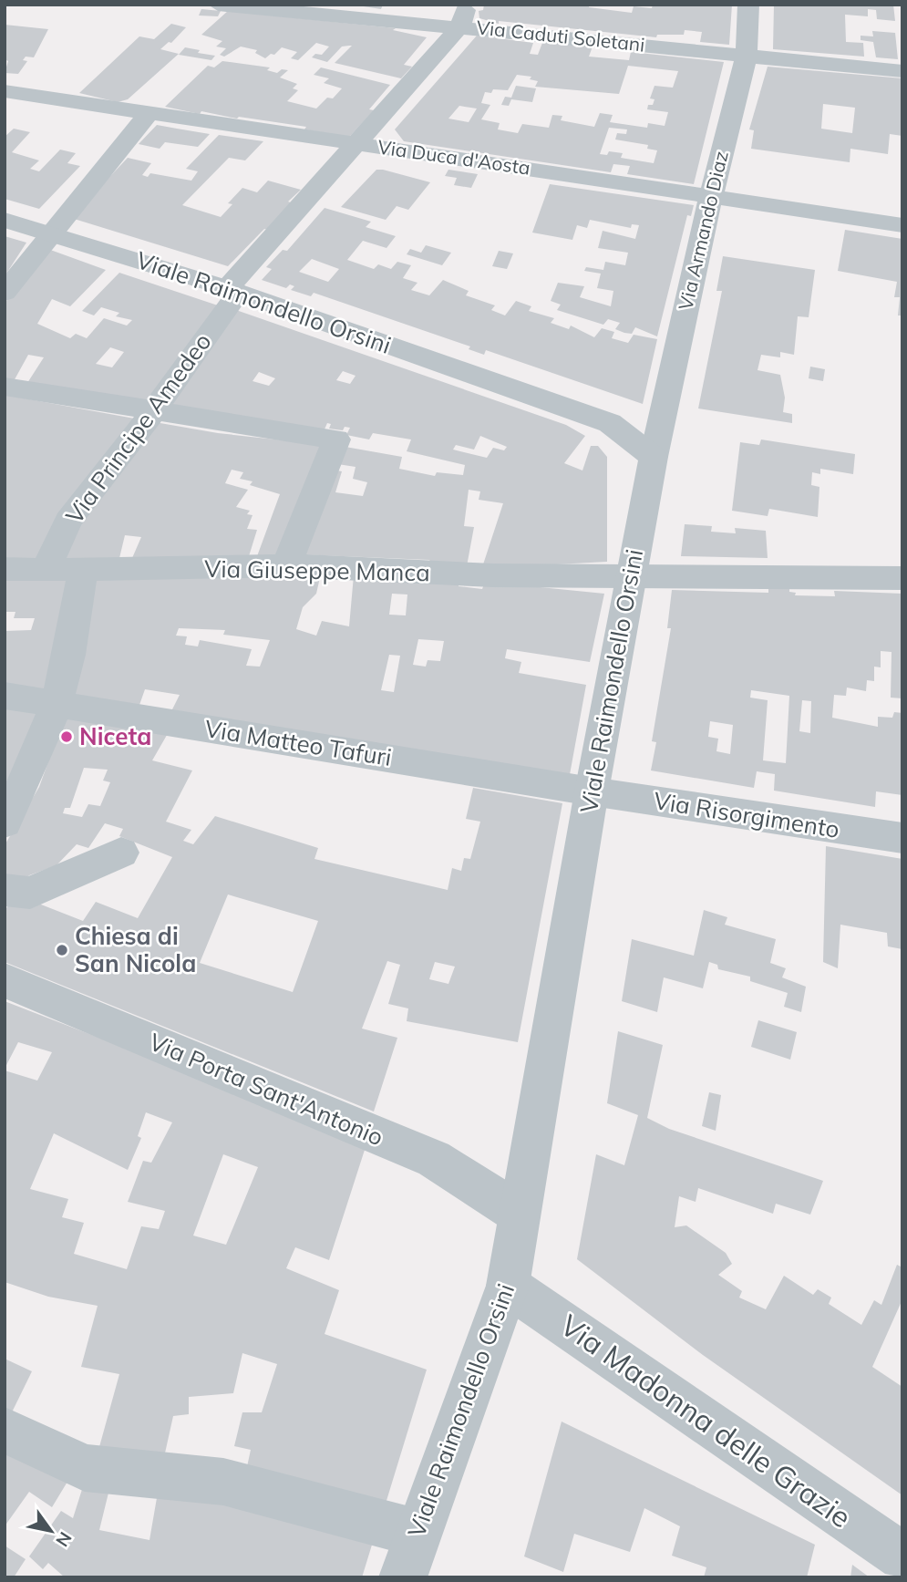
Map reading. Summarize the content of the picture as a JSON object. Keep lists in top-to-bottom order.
{
  "streets": {
    "street": [
      "Via Caduti Soletani",
      "Via Duca d'Aosta",
      "Via Armando Diaz",
      "Viale Raimondello Orsini",
      "Via Principe Amedeo",
      "Via Giuseppe Manca",
      "Via Matteo Tafuri",
      "Via Risorgimento",
      "Via Porta Sant'Antonio",
      "Via Madonna delle Grazie"
    ]
  },
  "crossings": [
    ["Via Caduti Soletani", "Via Armando Diaz"],
    ["Via Caduti Soletani", "Via Principe Amedeo"],
    ["Via Duca d'Aosta", "Via Armando Diaz"],
    ["Via Duca d'Aosta", "Via Principe Amedeo"],
    ["Via Armando Diaz", "Viale Raimondello Orsini"],
    ["Viale Raimondello Orsini", "Via Principe Amedeo"],
    ["Viale Raimondello Orsini", "Via Giuseppe Manca"],
    ["Viale Raimondello Orsini", "Via Matteo Tafuri"],
    ["Viale Raimondello Orsini", "Via Risorgimento"],
    ["Viale Raimondello Orsini", "Via Porta Sant'Antonio"],
    ["Viale Raimondello Orsini", "Via Madonna delle Grazie"],
    ["Via Principe Amedeo", "Via Giuseppe Manca"],
    ["Via Matteo Tafuri", "Via Risorgimento"]
  ],
  "places": ["Niceta", "Chiesa di San Nicola"],
  "north": "bottom right"
}
